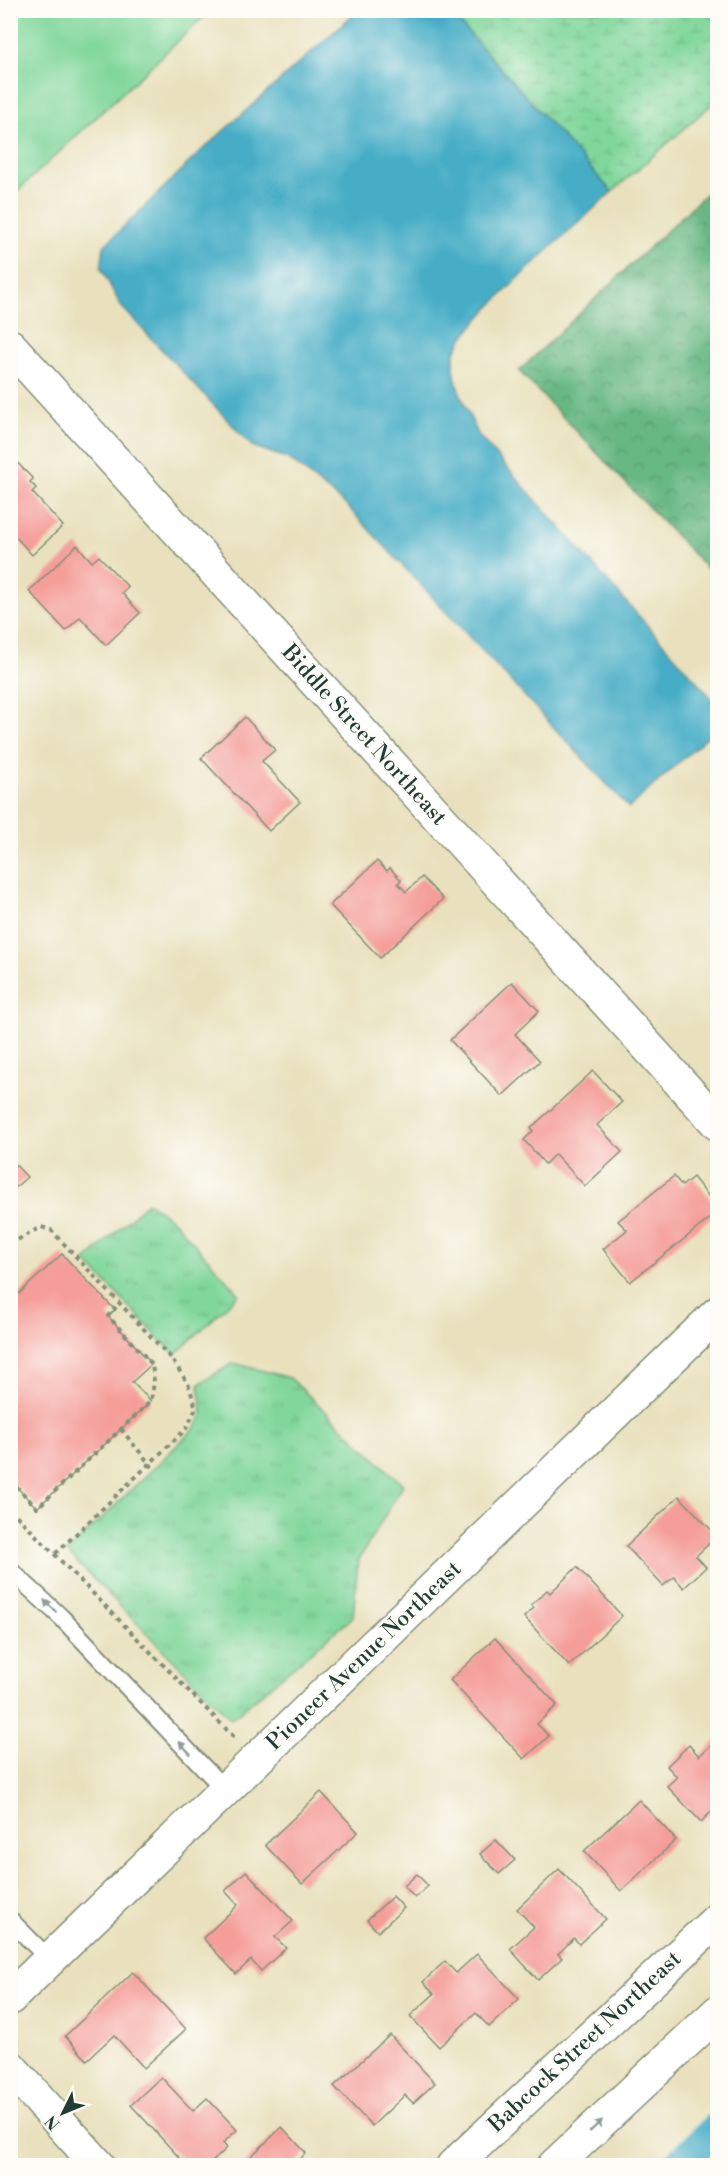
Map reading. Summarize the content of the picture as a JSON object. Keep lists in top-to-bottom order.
{
  "streets": {
    "street": ["Biddle Street Northeast", "Pioneer Avenue Northeast", "Babcock Street Northeast"]
  },
  "north": "bottom left"
}
